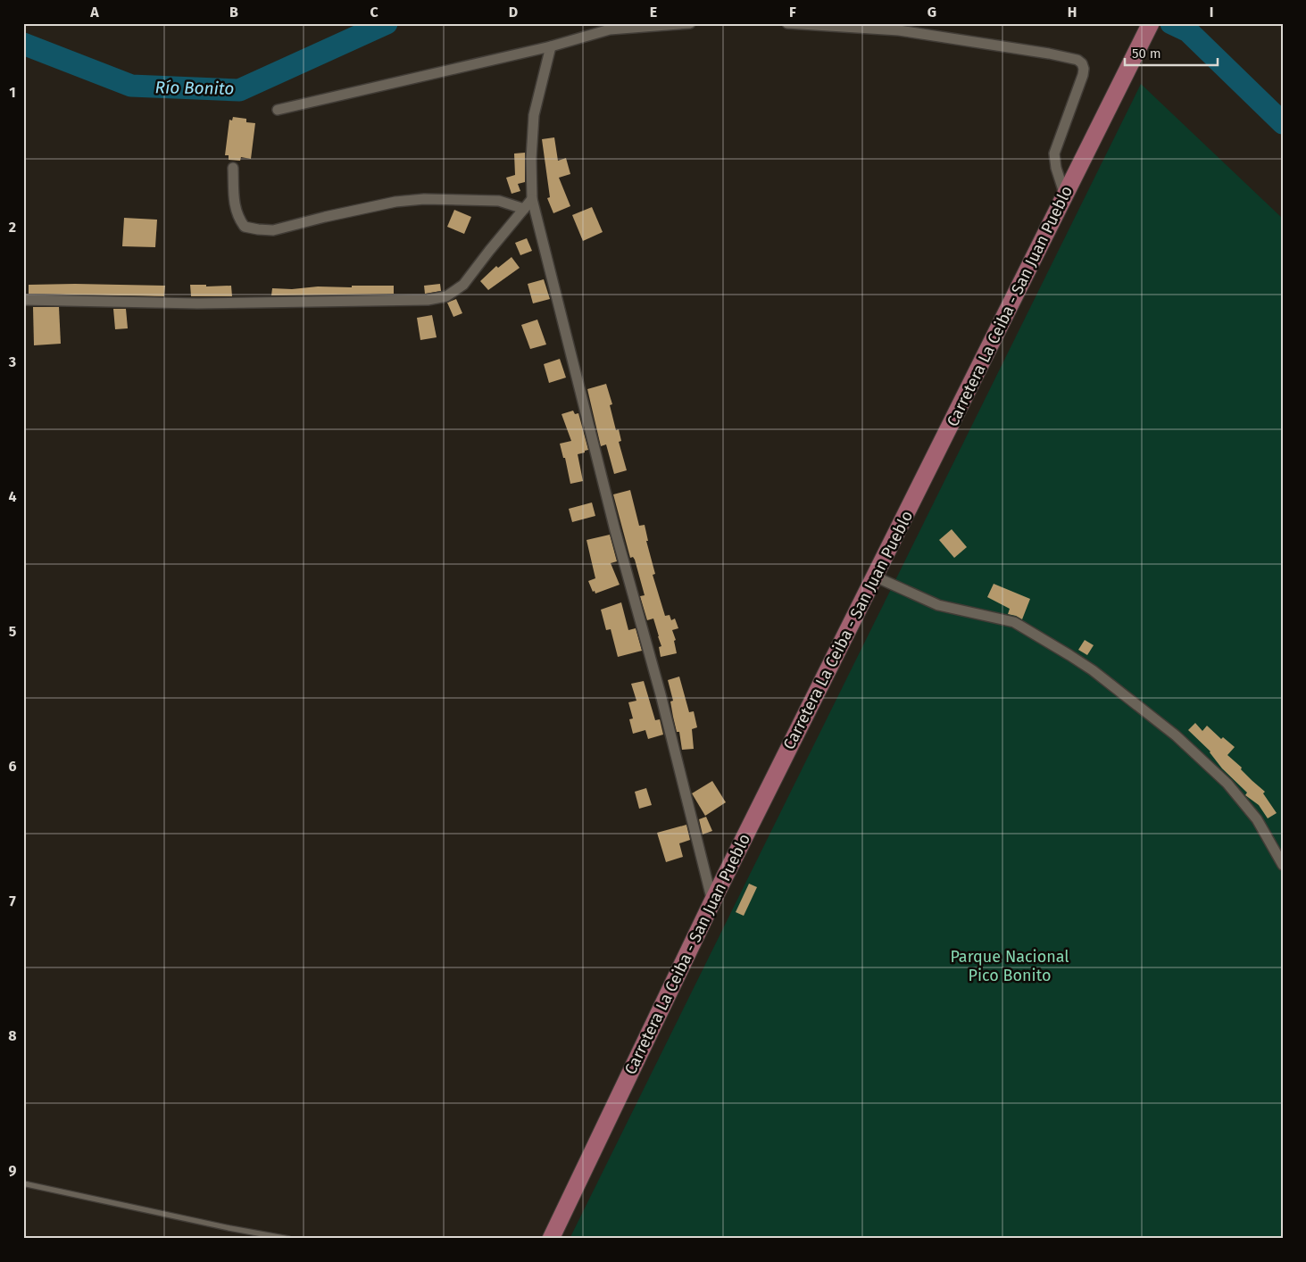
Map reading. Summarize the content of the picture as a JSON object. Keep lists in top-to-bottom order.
{
  "streets": {
    "main road": ["Carretera La Ceiba - San Juan Pueblo"]
  },
  "water": ["Río Bonito"],
  "parks": ["Parque Nacional Pico Bonito"],
  "scale_bar": "50 m",
  "grid": {
    "columns": [
      "A",
      "B",
      "C",
      "D",
      "E",
      "F",
      "G",
      "H",
      "I"
    ],
    "rows": [
      "1",
      "2",
      "3",
      "4",
      "5",
      "6",
      "7",
      "8",
      "9"
    ]
  }
}
